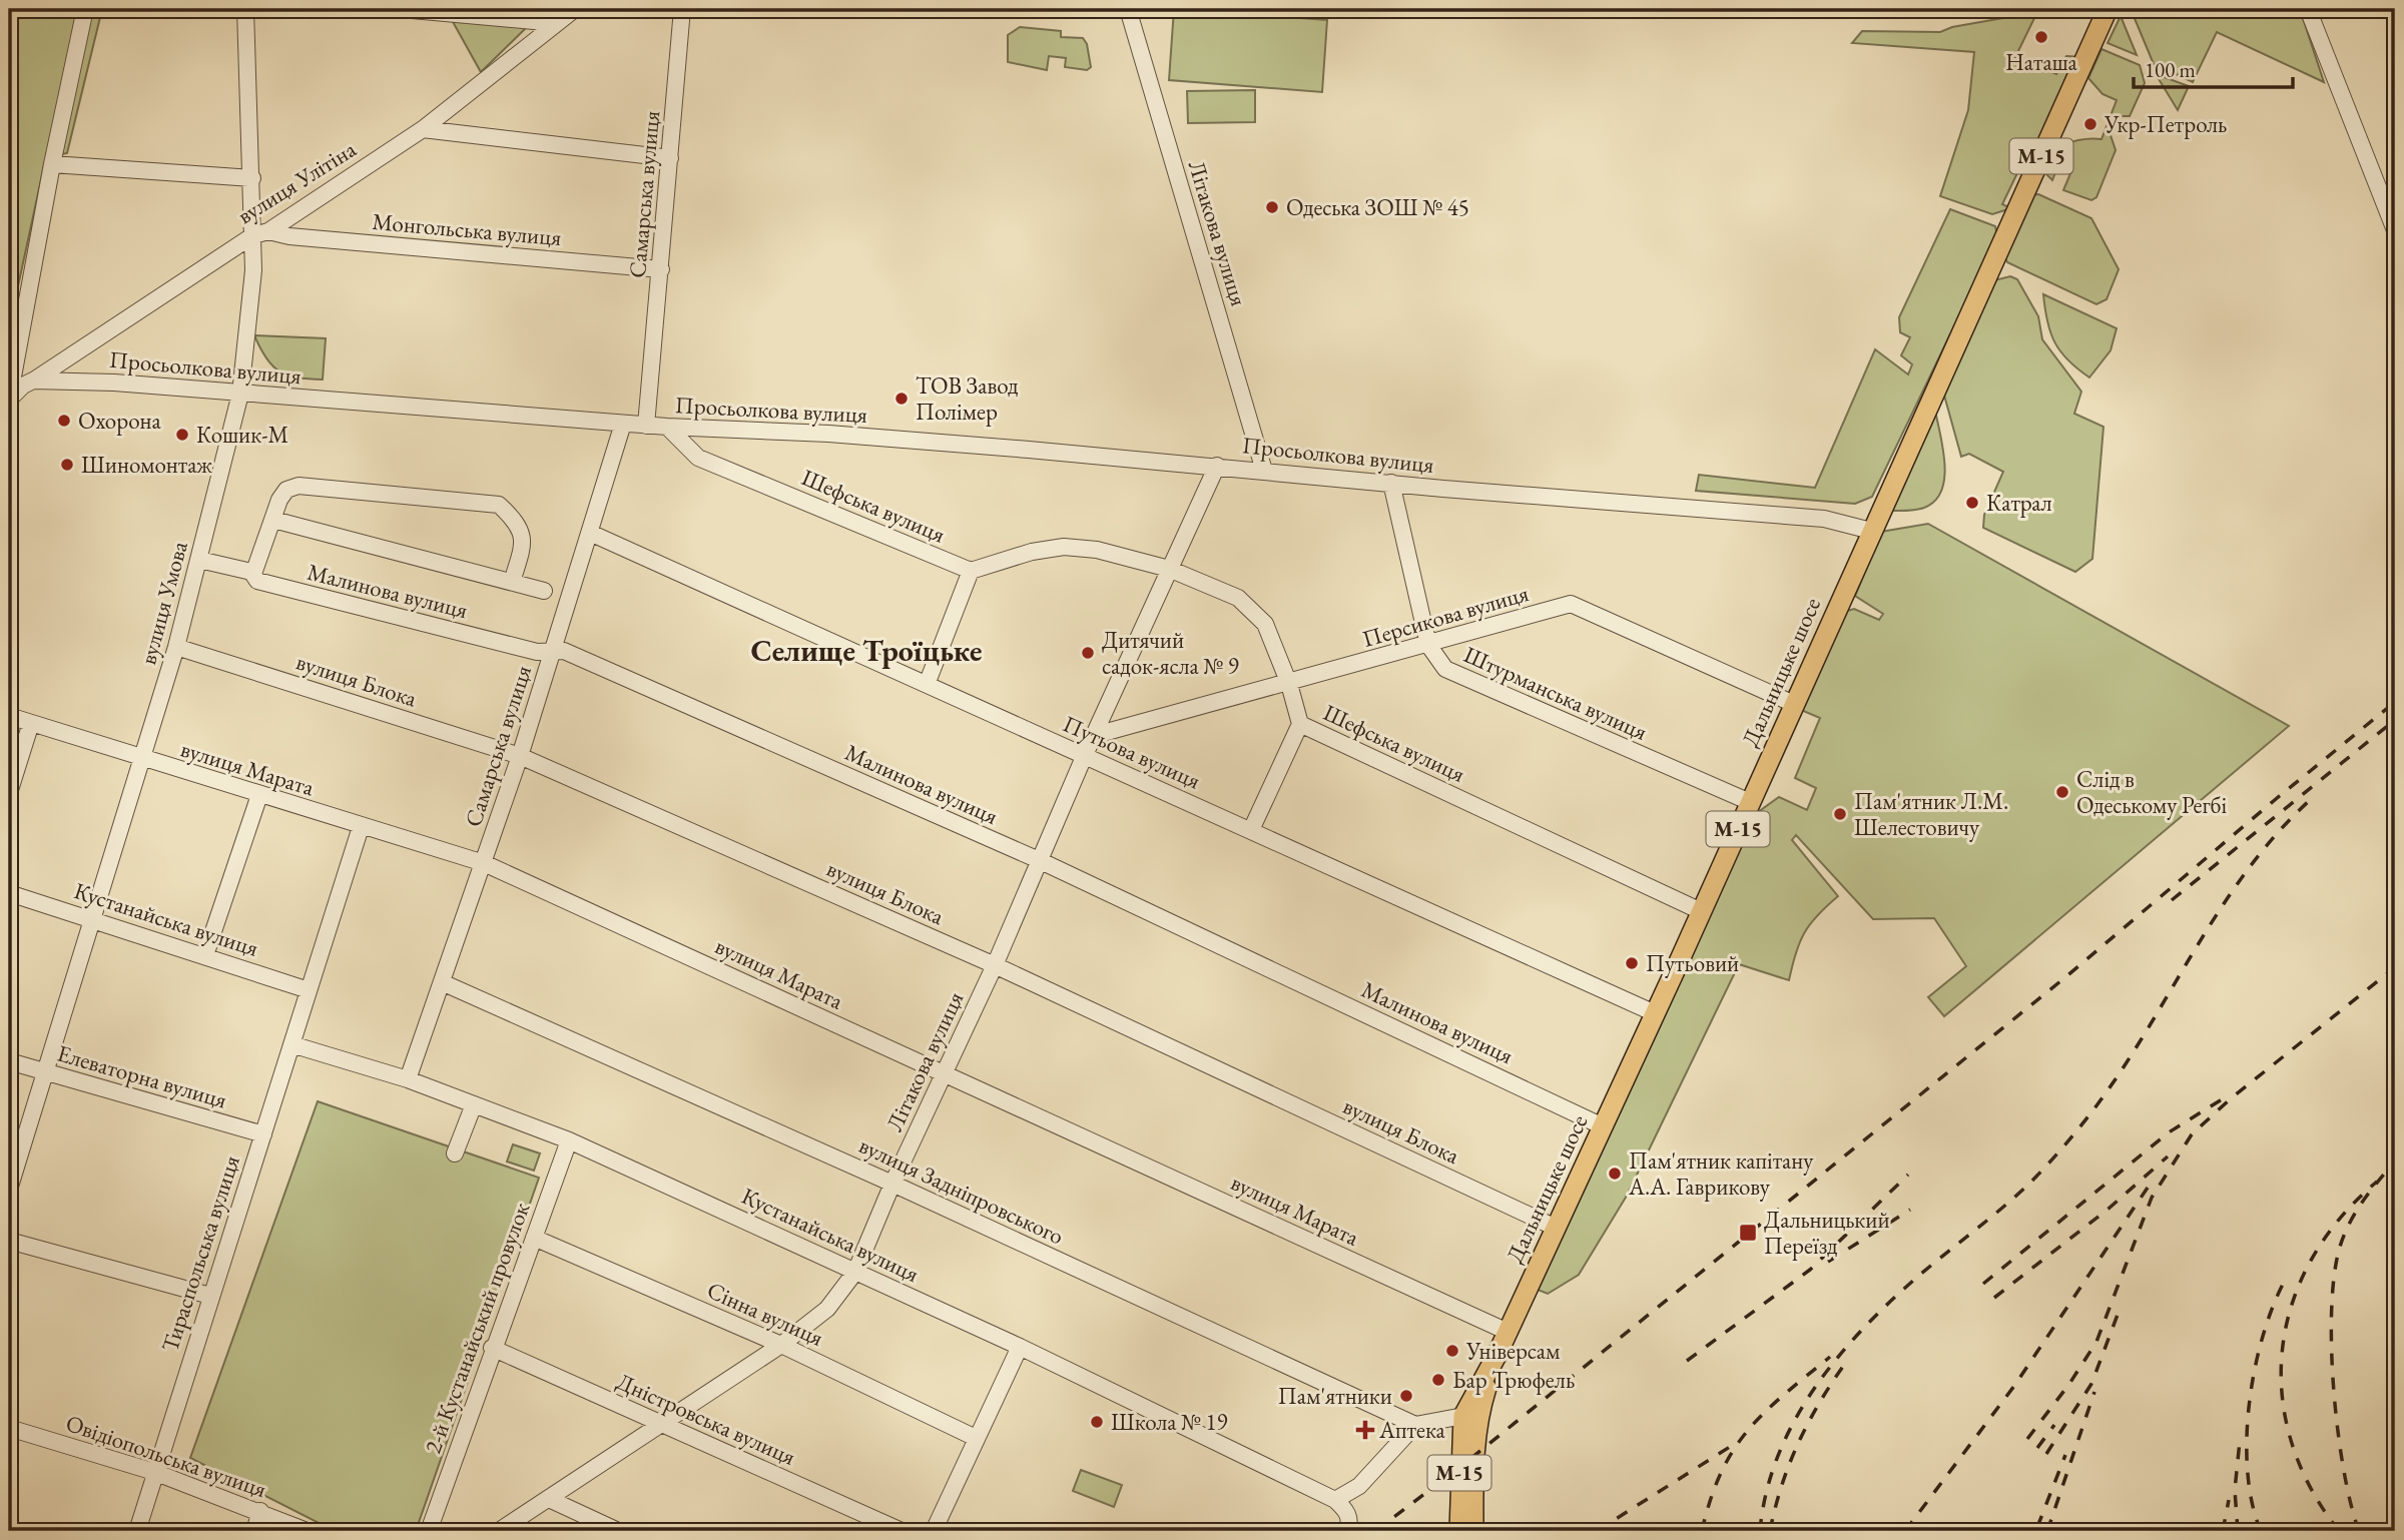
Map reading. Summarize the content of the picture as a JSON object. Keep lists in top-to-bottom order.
{
  "streets": {
    "main road": ["М-15", "Дальницьке шосе"],
    "street": [
      "вулиця Улітіна",
      "Самарська вулиця",
      "Монгольська вулиця",
      "Літакова вулиця",
      "Просьолкова вулиця",
      "Шефська вулиця",
      "Малинова вулиця",
      "вулиця Умова",
      "Персикова вулиця",
      "вулиця Блока",
      "Штурманська вулиця",
      "Путьова вулиця",
      "вулиця Марата",
      "Кустанайська вулиця",
      "Елеваторна вулиця",
      "вулиця Задніпровського",
      "Тираспольська вулиця",
      "Сінна вулиця",
      "2-й Кустанайський провулок",
      "Дністровська вулиця",
      "Овідіопольська вулиця"
    ]
  },
  "crossings": [
    ["М-15", "Дальницьке шосе"],
    ["вулиця Улітіна", "Монгольська вулиця"],
    ["вулиця Улітіна", "Просьолкова вулиця"],
    ["вулиця Улітіна", "вулиця Умова"],
    ["Самарська вулиця", "Монгольська вулиця"],
    ["Самарська вулиця", "Просьолкова вулиця"],
    ["Самарська вулиця", "Малинова вулиця"],
    ["Самарська вулиця", "вулиця Блока"],
    ["Самарська вулиця", "Путьова вулиця"],
    ["Самарська вулиця", "вулиця Марата"],
    ["Самарська вулиця", "Кустанайська вулиця"],
    ["Самарська вулиця", "вулиця Задніпровського"],
    ["Монгольська вулиця", "вулиця Умова"],
    ["Літакова вулиця", "Просьолкова вулиця"],
    ["Літакова вулиця", "Шефська вулиця"],
    ["Літакова вулиця", "Малинова вулиця"],
    ["Літакова вулиця", "Персикова вулиця"],
    ["Літакова вулиця", "вулиця Блока"],
    ["Літакова вулиця", "Путьова вулиця"],
    ["Літакова вулиця", "вулиця Марата"],
    ["Літакова вулиця", "Кустанайська вулиця"],
    ["Літакова вулиця", "вулиця Задніпровського"],
    ["Літакова вулиця", "Сінна вулиця"],
    ["Літакова вулиця", "Дністровська вулиця"],
    ["Просьолкова вулиця", "Шефська вулиця"],
    ["Просьолкова вулиця", "вулиця Умова"],
    ["Просьолкова вулиця", "Дальницьке шосе"],
    ["Просьолкова вулиця", "Штурманська вулиця"],
    ["Шефська вулиця", "Персикова вулиця"],
    ["Шефська вулиця", "Дальницьке шосе"],
    ["Малинова вулиця", "вулиця Умова"],
    ["Малинова вулиця", "Дальницьке шосе"],
    ["вулиця Умова", "вулиця Блока"],
    ["вулиця Умова", "вулиця Марата"],
    ["вулиця Умова", "Кустанайська вулиця"],
    ["вулиця Умова", "Елеваторна вулиця"],
    ["Персикова вулиця", "Дальницьке шосе"],
    ["Персикова вулиця", "Штурманська вулиця"],
    ["Дальницьке шосе", "вулиця Блока"],
    ["Дальницьке шосе", "Штурманська вулиця"],
    ["Дальницьке шосе", "Путьова вулиця"],
    ["Дальницьке шосе", "вулиця Марата"],
    ["вулиця Марата", "Тираспольська вулиця"],
    ["Кустанайська вулиця", "Тираспольська вулиця"],
    ["Кустанайська вулиця", "2-й Кустанайський провулок"],
    ["Елеваторна вулиця", "Тираспольська вулиця"],
    ["Тираспольська вулиця", "Овідіопольська вулиця"],
    ["Сінна вулиця", "2-й Кустанайський провулок"],
    ["2-й Кустанайський провулок", "Дністровська вулиця"]
  ],
  "districts": ["Селище Троїцьке"],
  "places": {
    "other": [
      "Наташа",
      "Укр-Петроль",
      "Одеська ЗОШ № 45",
      "ТОВ Завод Полімер",
      "Охорона",
      "Кошик-М",
      "Шиномонтаж",
      "Катрал",
      "Дитячий садок-ясла № 9",
      "Слід в Одеському Регбі",
      "Пам'ятник Л.М. Шелестовичу",
      "Путьовий",
      "Пам'ятник капітану А.А. Гаврикову",
      "Універсам",
      "Бар Трюфель",
      "Пам'ятники",
      "Школа № 19"
    ],
    "transit": ["Дальницький Переїзд"],
    "health": ["Аптека"]
  },
  "scale_bar": "100 m"
}
